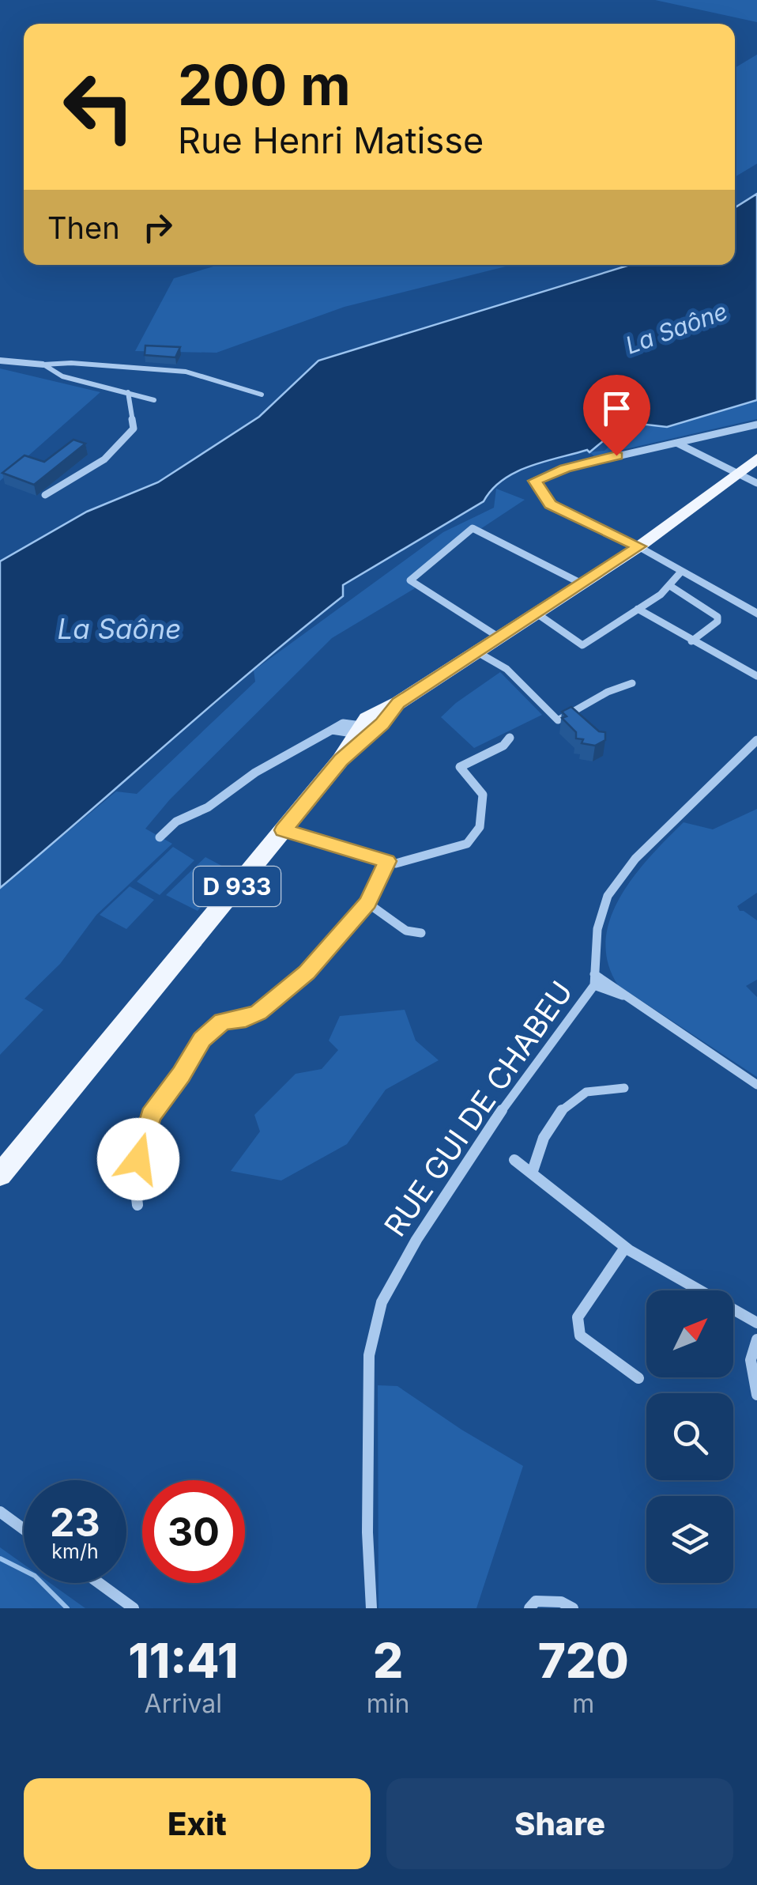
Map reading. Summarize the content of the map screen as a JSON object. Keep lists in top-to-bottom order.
{
  "streets": {
    "main road": ["D 933"],
    "street": ["RUE GUI DE CHABEU"]
  },
  "water": ["La Saône"],
  "north": "top right",
  "page": {
    "turn": ["200 m", "Rue Henri Matisse"],
    "then": "Then",
    "speed": "23 km/h",
    "limit": "30",
    "eta": [
      "11:41",
      "Arrival",
      "2",
      "min",
      "720",
      "m"
    ],
    "buttons": ["Exit", "Share"]
  }
}
